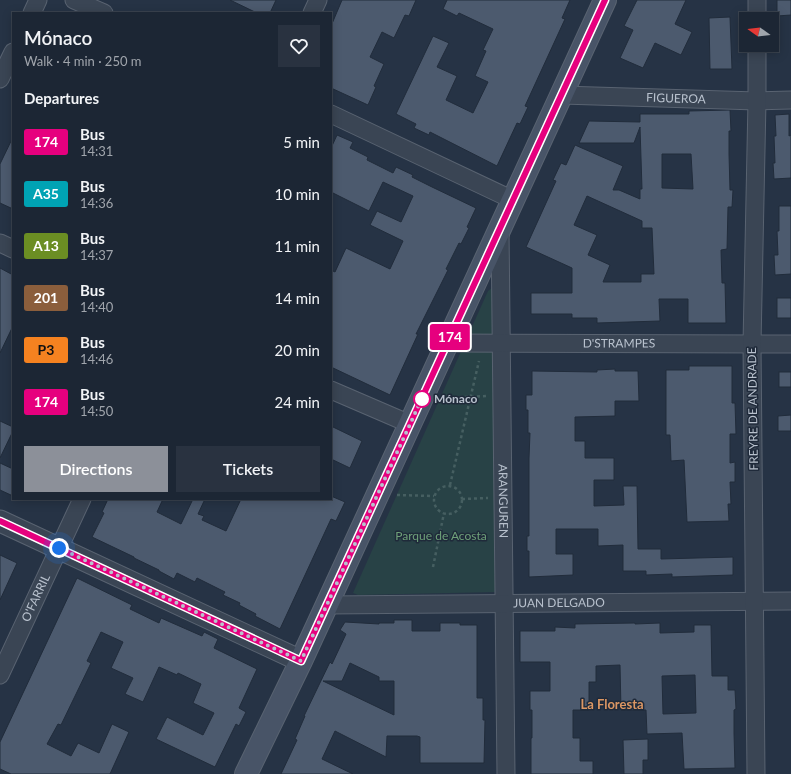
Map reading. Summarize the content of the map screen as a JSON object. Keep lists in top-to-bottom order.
{
  "streets": {
    "street": [
      "FIGUEROA",
      "D'STRAMPES",
      "FREYRE DE ANDRADE",
      "ARANGUREN",
      "O'FARRIL",
      "JUAN DELGADO"
    ]
  },
  "crossings": [
    ["FIGUEROA", "FREYRE DE ANDRADE"],
    ["D'STRAMPES", "FREYRE DE ANDRADE"],
    ["D'STRAMPES", "ARANGUREN"],
    ["FREYRE DE ANDRADE", "JUAN DELGADO"],
    ["ARANGUREN", "JUAN DELGADO"]
  ],
  "districts": ["La Floresta"],
  "parks": ["Parque de Acosta"],
  "places": ["Mónaco"],
  "lines": ["bus line 174"],
  "north": "left",
  "page": {
    "on_map": "174",
    "heading": [
      ["Mónaco", "Walk · 4 min · 250 m"],
      "Departures"
    ],
    "list": [
      {
        "mark": "174",
        "name": "Bus",
        "note": "14:31",
        "value": "5 min"
      },
      {
        "mark": "A35",
        "name": "Bus",
        "note": "14:36",
        "value": "10 min"
      },
      {
        "mark": "A13",
        "name": "Bus",
        "note": "14:37",
        "value": "11 min"
      },
      {
        "mark": "201",
        "name": "Bus",
        "note": "14:40",
        "value": "14 min"
      },
      {
        "mark": "P3",
        "name": "Bus",
        "note": "14:46",
        "value": "20 min"
      },
      {
        "mark": "174",
        "name": "Bus",
        "note": "14:50",
        "value": "24 min"
      }
    ],
    "buttons": ["Directions", "Tickets"]
  }
}
